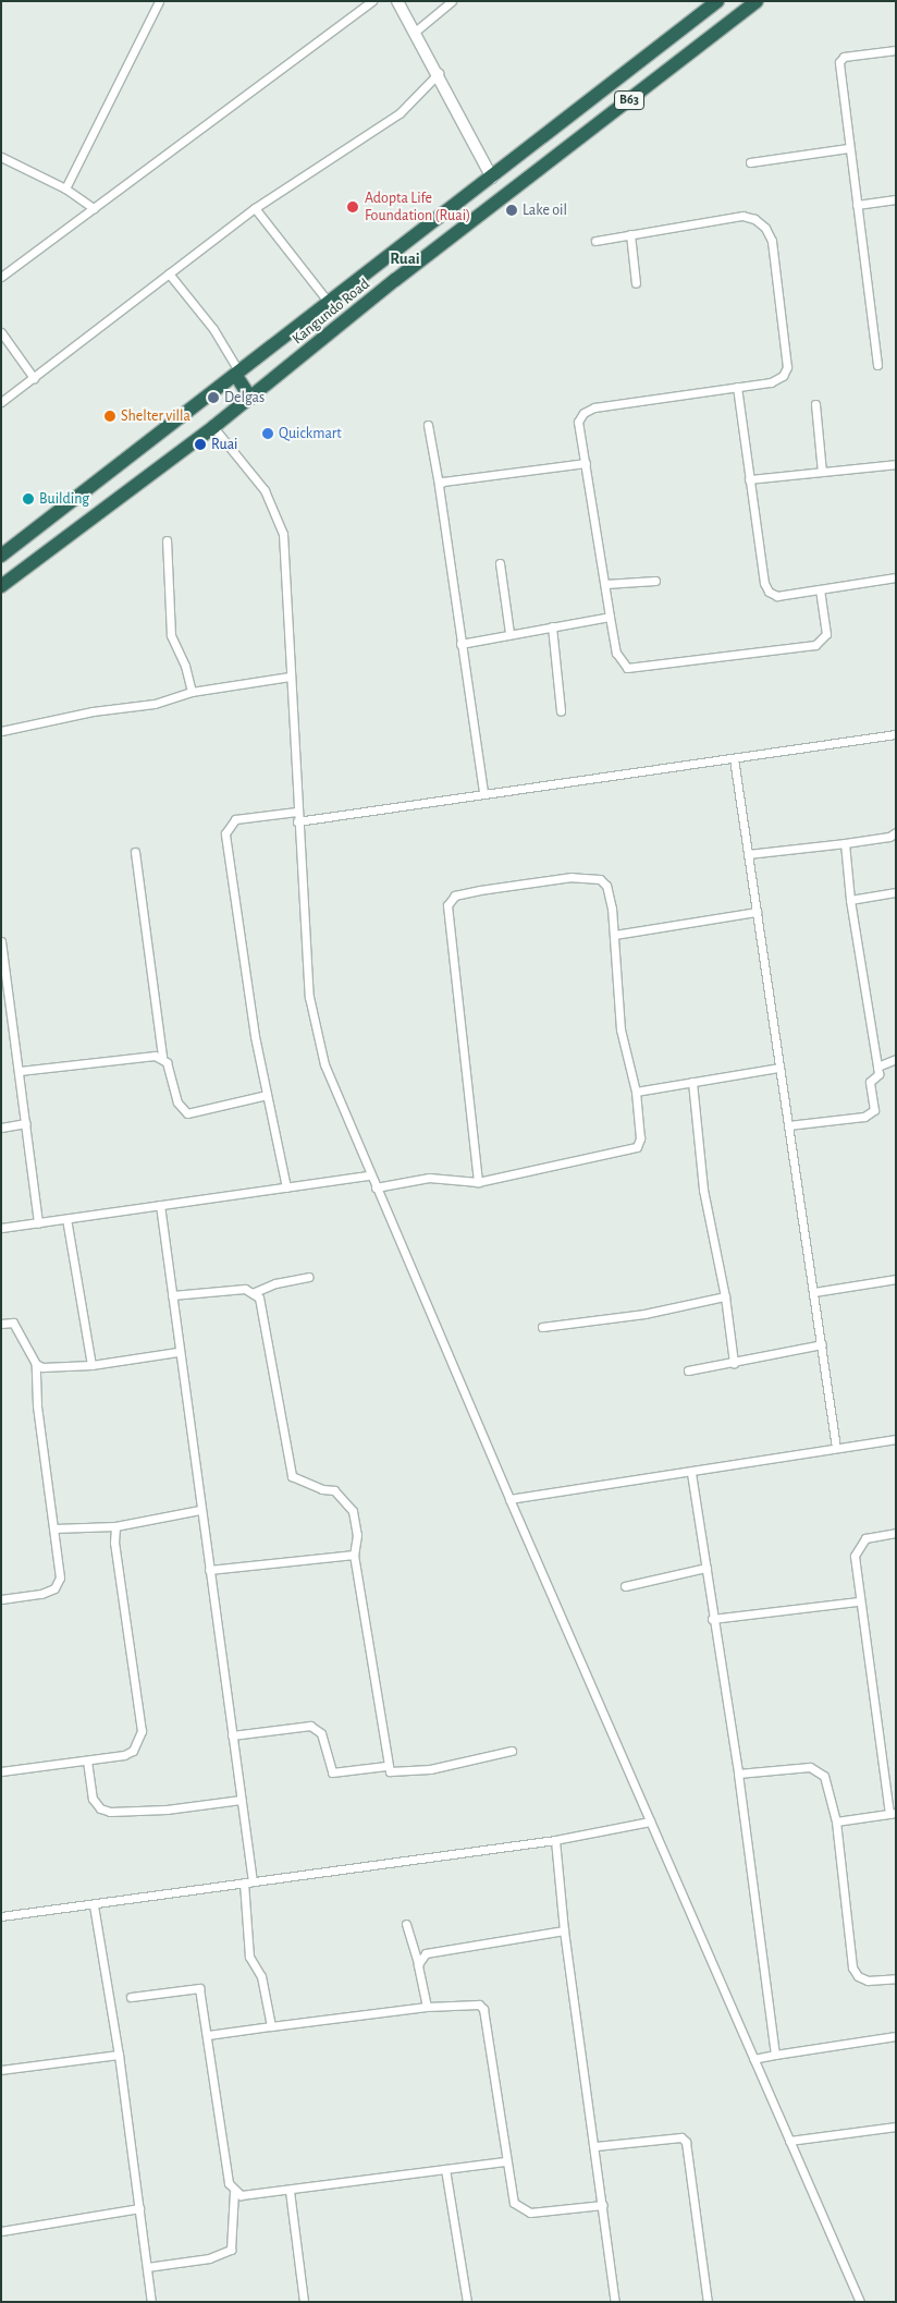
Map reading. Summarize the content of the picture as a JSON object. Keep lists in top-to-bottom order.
{
  "streets": {
    "highway": ["B63", "Kangundo Road"]
  },
  "districts": ["Ruai"],
  "places": [
    "Adopta Life Foundation (Ruai)",
    "Lake oil",
    "Delgas",
    "Shelter villa",
    "Quickmart",
    "Ruai",
    "Building"
  ]
}
